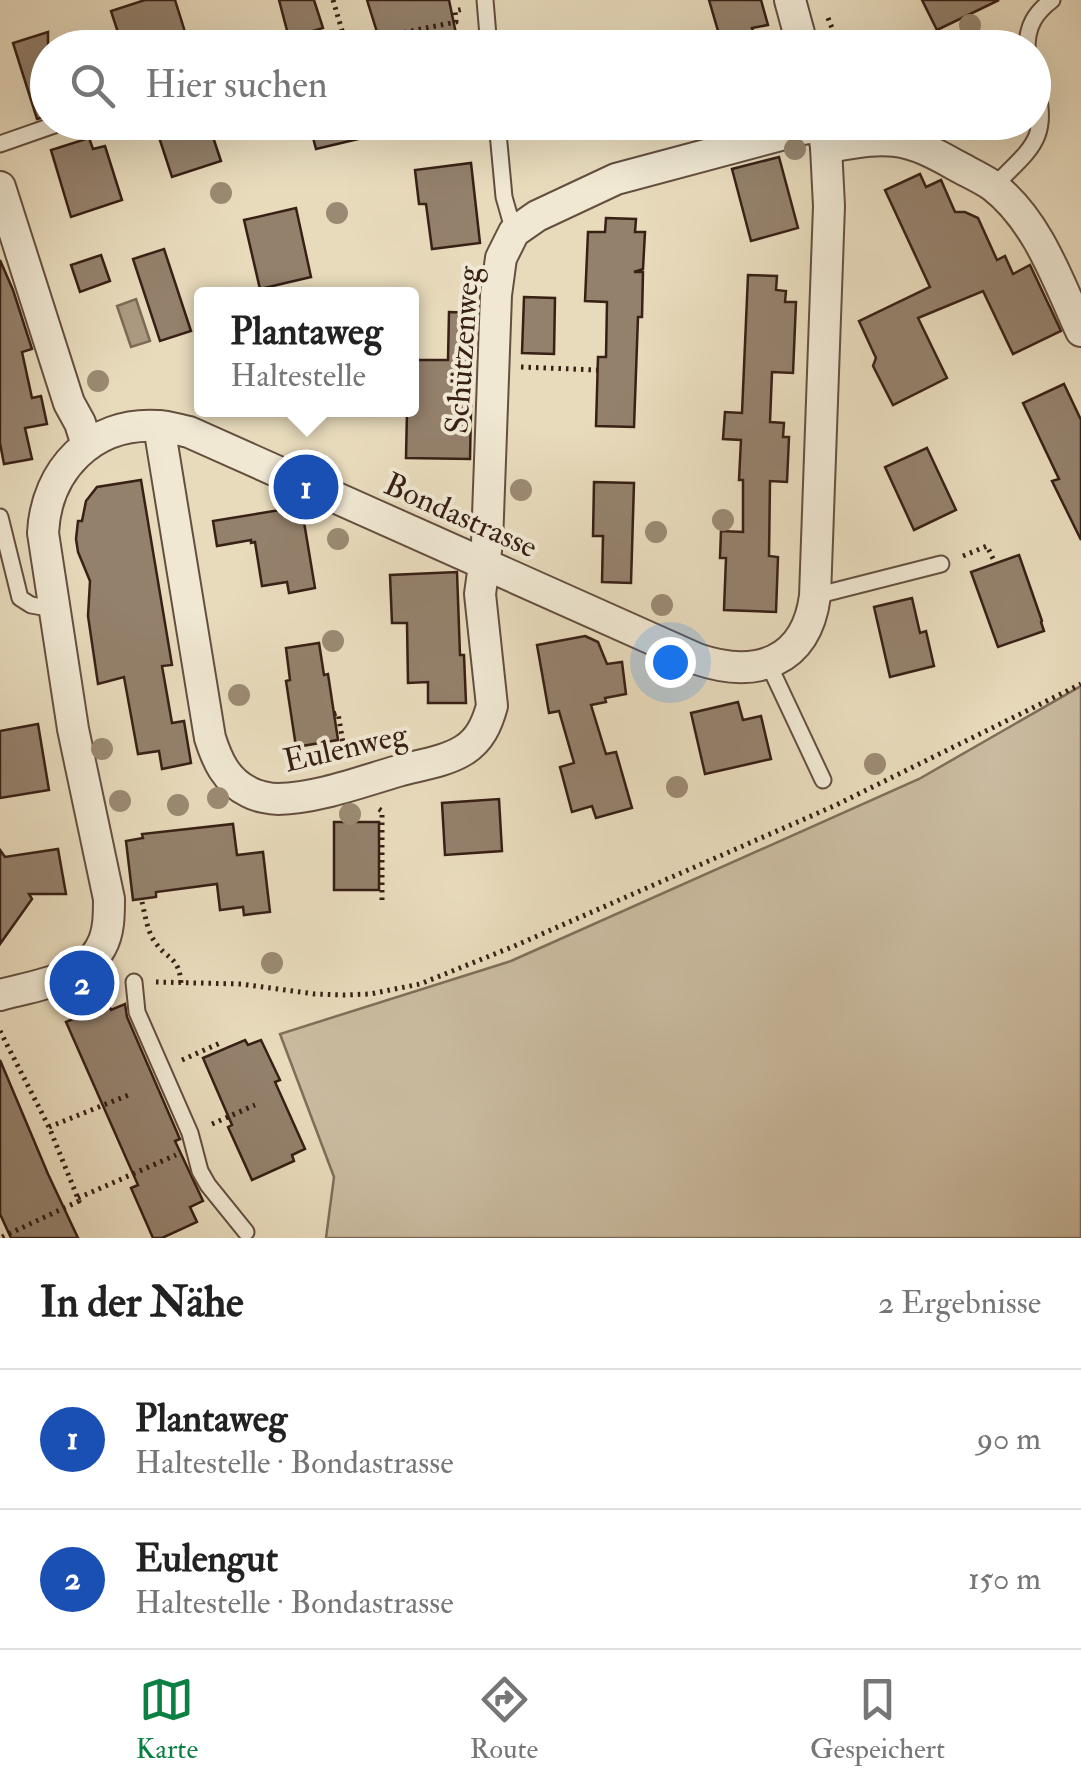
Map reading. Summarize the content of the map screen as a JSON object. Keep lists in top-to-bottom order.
{
  "streets": {
    "street": ["Schützenweg", "Bondastrasse", "Eulenweg"]
  },
  "crossings": [
    ["Schützenweg", "Bondastrasse"],
    ["Schützenweg", "Eulenweg"],
    ["Bondastrasse", "Eulenweg"]
  ],
  "page": {
    "search": "Hier suchen",
    "popup": ["Plantaweg", "Haltestelle"],
    "pins": ["1", "2"],
    "heading": ["In der Nähe", "2 Ergebnisse"],
    "list": [
      {
        "mark": "1",
        "name": "Plantaweg",
        "note": "Haltestelle · Bondastrasse",
        "value": "90 m"
      },
      {
        "mark": "2",
        "name": "Eulengut",
        "note": "Haltestelle · Bondastrasse",
        "value": "150 m"
      }
    ],
    "nav": ["Karte", "Route", "Gespeichert"]
  }
}
